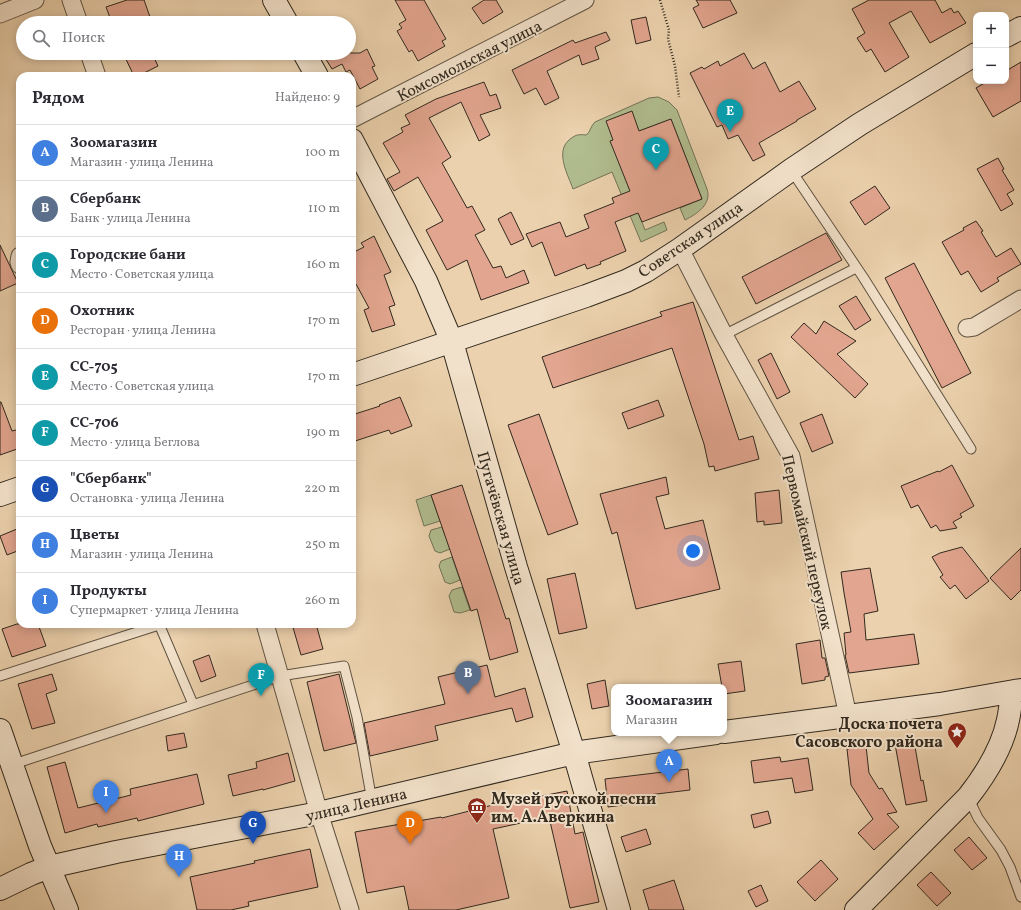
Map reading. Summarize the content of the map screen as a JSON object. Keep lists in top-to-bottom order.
{
  "streets": {
    "street": [
      "Комсомольская улица",
      "Советская улица",
      "Пугачёвская улица",
      "Первомайский переулок",
      "улица Ленина"
    ]
  },
  "crossings": [
    ["Советская улица", "Пугачёвская улица"],
    ["Советская улица", "Первомайский переулок"],
    ["Пугачёвская улица", "улица Ленина"]
  ],
  "places": {
    "place": ["Доска почета Сасовского района"],
    "museum": ["Музей русской песни им. А.Аверкина"]
  },
  "page": {
    "map_buttons": ["+", "−"],
    "search": "Поиск",
    "heading": ["Рядом", "Найдено: 9"],
    "pins": [
      "E",
      "C",
      "B",
      "F",
      "A",
      "I",
      "D",
      "G",
      "H"
    ],
    "list": [
      {
        "mark": "A",
        "name": "Зоомагазин",
        "note": "Магазин · улица Ленина",
        "value": "100 m"
      },
      {
        "mark": "B",
        "name": "Сбербанк",
        "note": "Банк · улица Ленина",
        "value": "110 m"
      },
      {
        "mark": "C",
        "name": "Городские бани",
        "note": "Место · Советская улица",
        "value": "160 m"
      },
      {
        "mark": "D",
        "name": "Охотник",
        "note": "Ресторан · улица Ленина",
        "value": "170 m"
      },
      {
        "mark": "E",
        "name": "СС-705",
        "note": "Место · Советская улица",
        "value": "170 m"
      },
      {
        "mark": "F",
        "name": "СС-706",
        "note": "Место · улица Беглова",
        "value": "190 m"
      },
      {
        "mark": "G",
        "name": "\"Сбербанк\"",
        "note": "Остановка · улица Ленина",
        "value": "220 m"
      },
      {
        "mark": "H",
        "name": "Цветы",
        "note": "Магазин · улица Ленина",
        "value": "250 m"
      },
      {
        "mark": "I",
        "name": "Продукты",
        "note": "Супермаркет · улица Ленина",
        "value": "260 m"
      }
    ],
    "popup": ["Зоомагазин", "Магазин"]
  }
}
